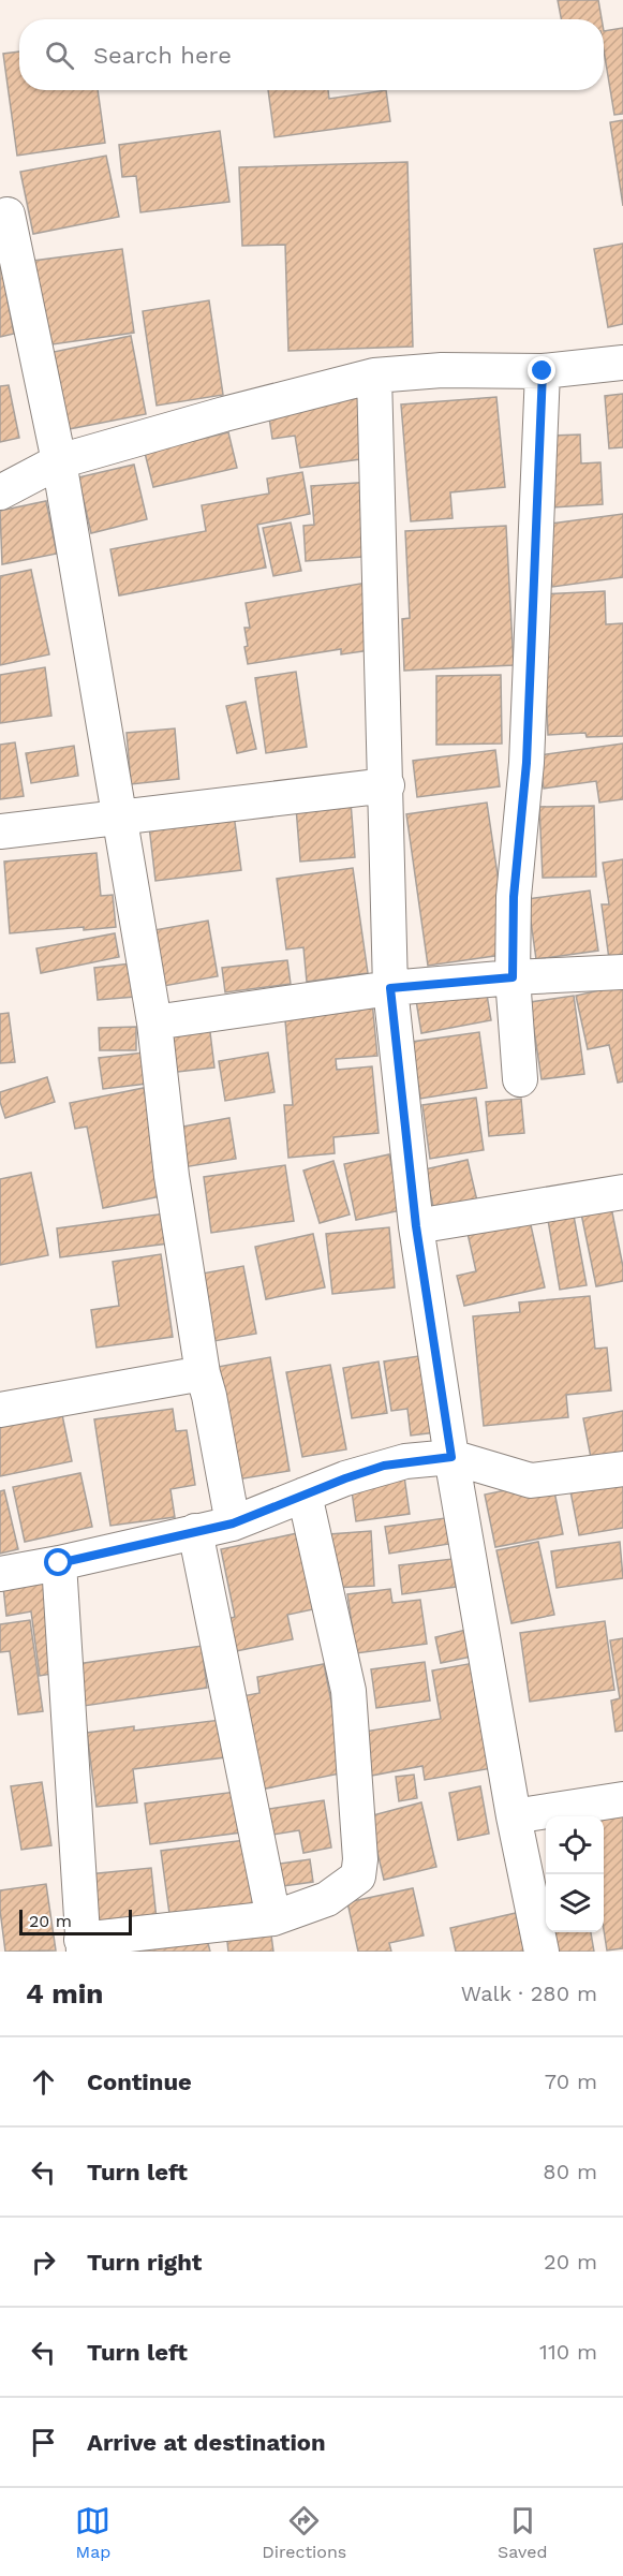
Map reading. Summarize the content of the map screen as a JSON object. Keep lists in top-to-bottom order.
{
  "scale_bar": "20 m",
  "page": {
    "search": "Search here",
    "scale": "20 m",
    "heading": ["4 min", "Walk · 280 m"],
    "list": [
      ["Continue", "70 m"],
      ["Turn left", "80 m"],
      ["Turn right", "20 m"],
      ["Turn left", "110 m"],
      "Arrive at destination"
    ],
    "nav": ["Map", "Directions", "Saved"]
  }
}
